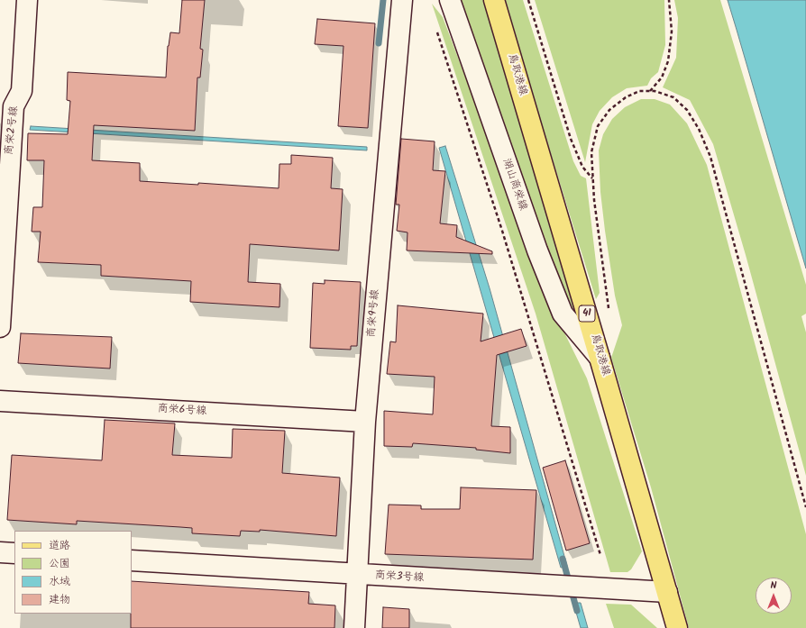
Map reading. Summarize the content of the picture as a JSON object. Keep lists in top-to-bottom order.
{
  "streets": {
    "main road": ["鳥取港線", "41"],
    "street": [
      "商栄2号線",
      "湖山商栄線",
      "商栄9号線",
      "商栄6号線",
      "商栄3号線"
    ]
  },
  "crossings": [
    ["鳥取港線", "湖山商栄線"],
    ["鳥取港線", "商栄3号線"],
    ["商栄9号線", "商栄6号線"],
    ["商栄9号線", "商栄3号線"]
  ],
  "legend": [
    "道路",
    "公園",
    "水域",
    "建物"
  ],
  "north": "top"
}
